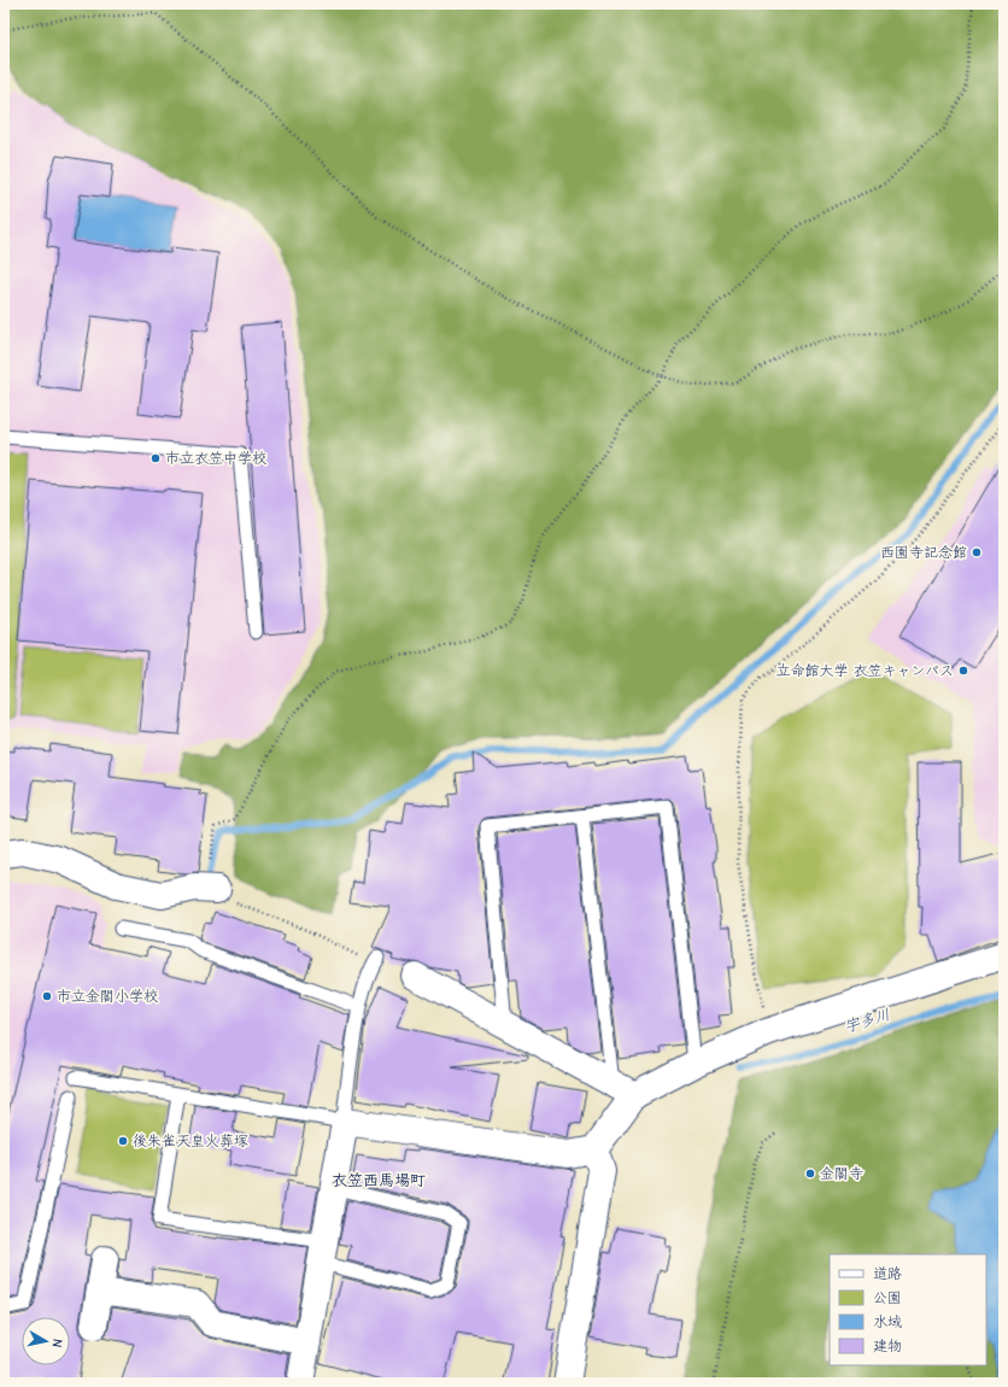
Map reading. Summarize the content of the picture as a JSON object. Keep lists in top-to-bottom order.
{
  "districts": ["衣笠西馬場町"],
  "water": ["宇多川"],
  "places": [
    "市立衣笠中学校",
    "西園寺記念館",
    "立命館大学 衣笠キャンパス",
    "市立金閣小学校",
    "後朱雀天皇火葬塚",
    "金閣寺"
  ],
  "legend": [
    "道路",
    "公園",
    "水域",
    "建物"
  ],
  "north": "right"
}
